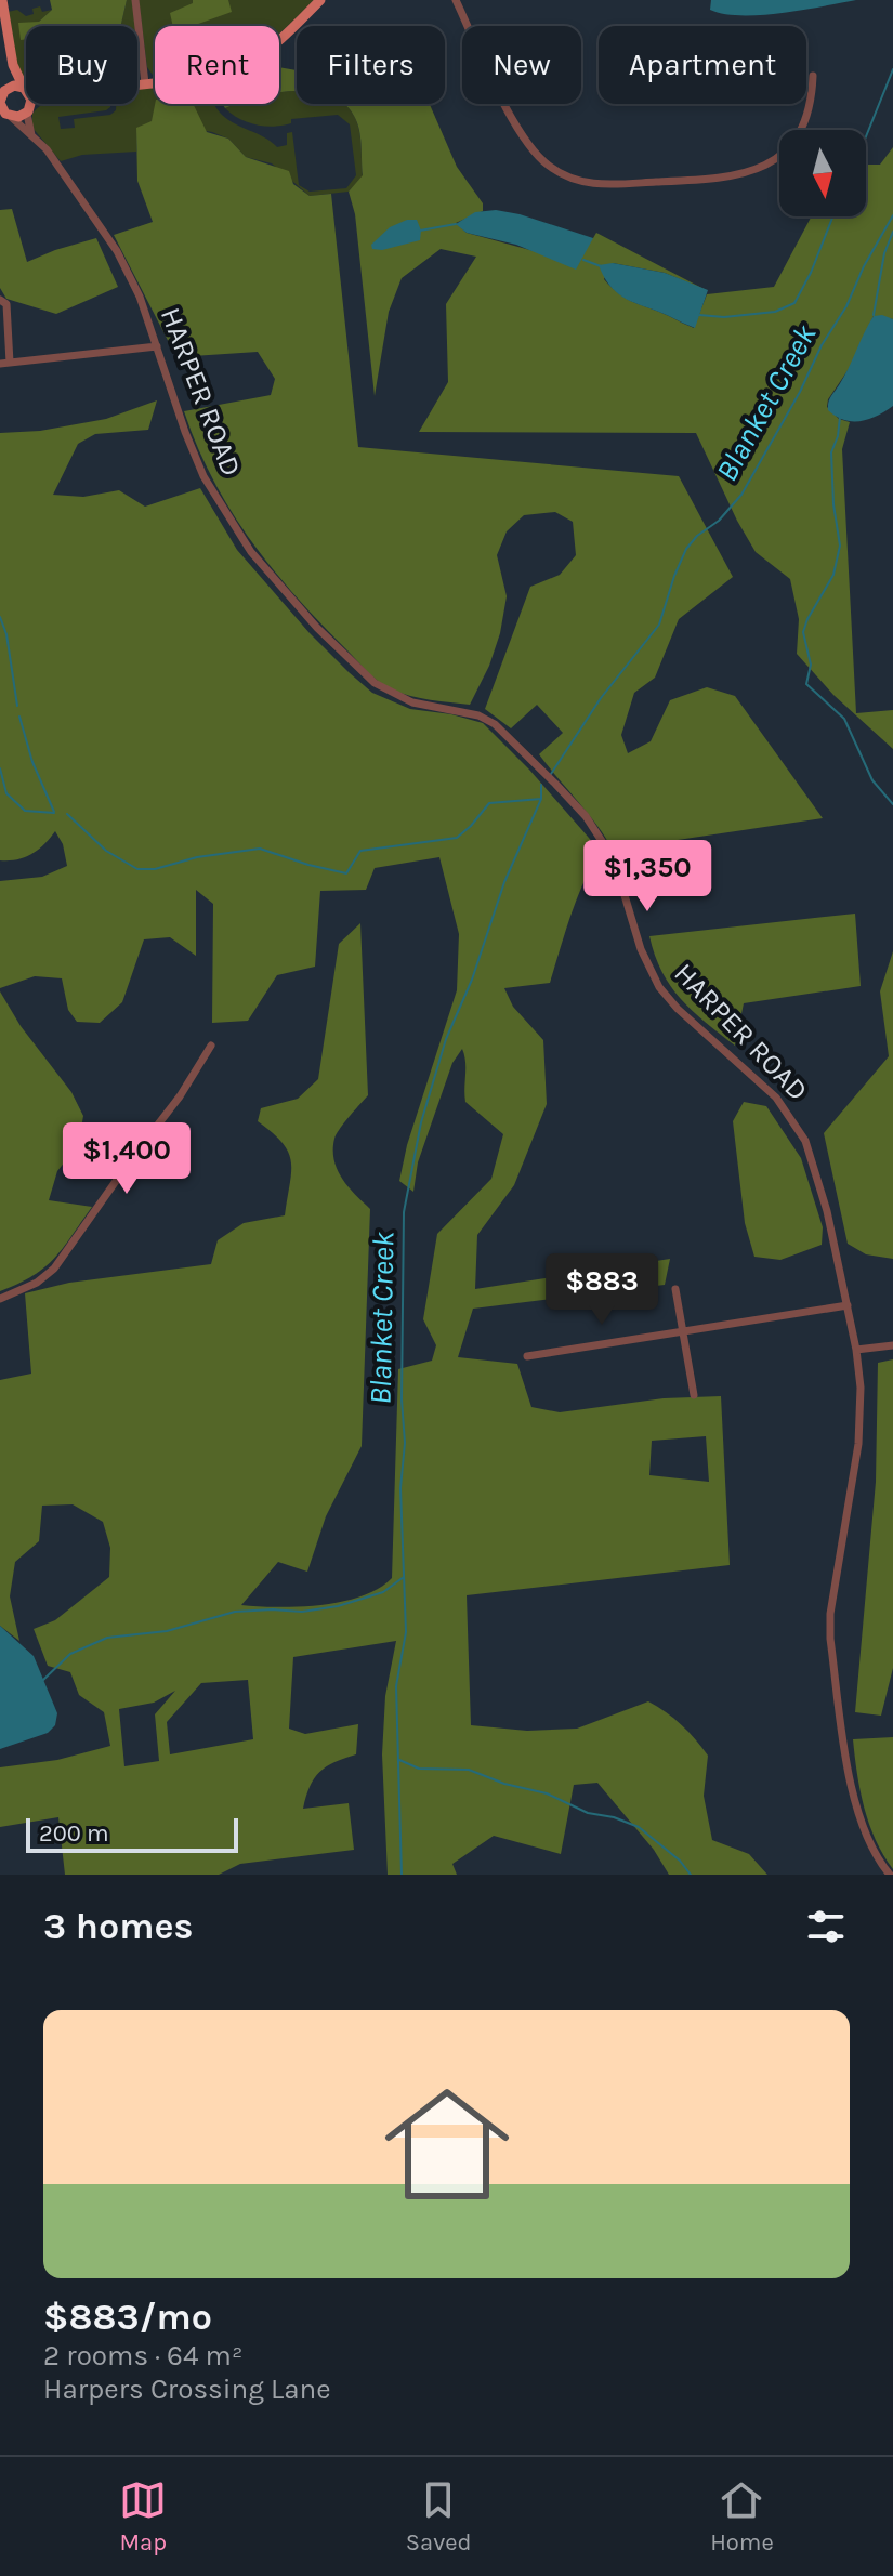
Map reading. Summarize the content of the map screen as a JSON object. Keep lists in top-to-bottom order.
{
  "streets": {
    "street": ["HARPER ROAD"]
  },
  "water": ["Blanket Creek"],
  "scale_bar": "200 m",
  "north": "bottom",
  "page": {
    "chip": [
      "Buy",
      "Rent",
      "Filters",
      "New",
      "Apartment"
    ],
    "price": ["$1,350", "$1,400", "$883"],
    "scale": "200 m",
    "heading": "3 homes",
    "list": [
      {
        "name": "$883/mo",
        "note": "2 rooms · 64 m² · Harpers Crossing Lane"
      }
    ],
    "tabs": ["Map", "Saved", "Home"]
  }
}
